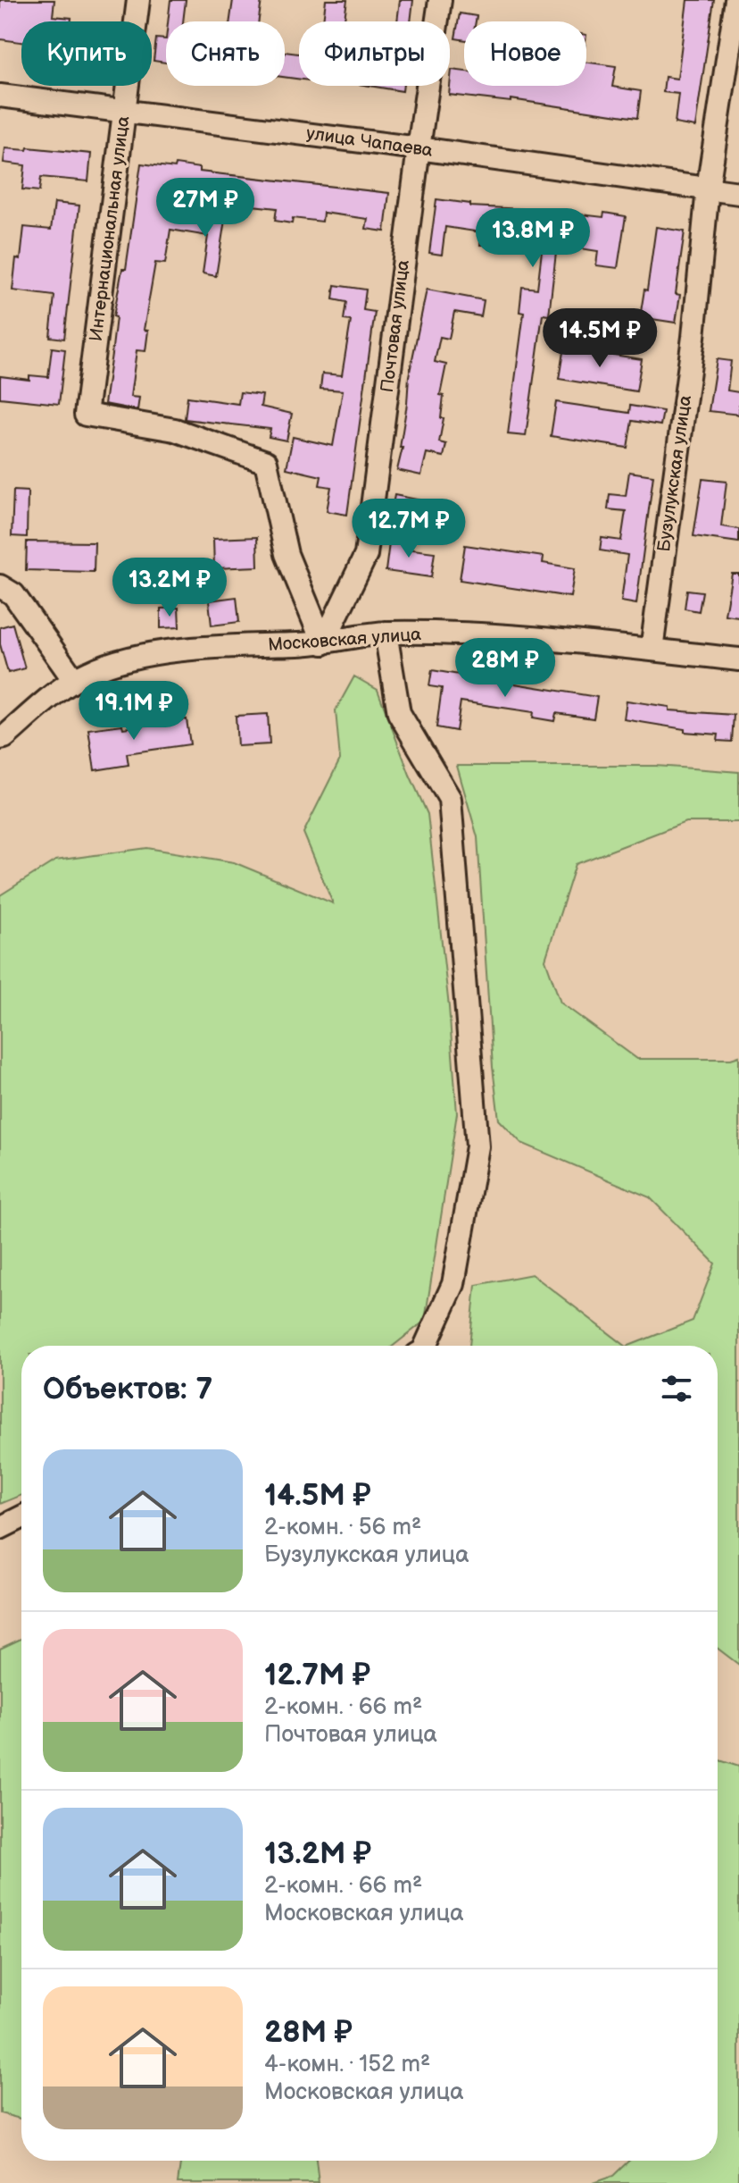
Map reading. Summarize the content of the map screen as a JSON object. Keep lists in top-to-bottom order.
{
  "streets": {
    "street": [
      "улица Чапаева",
      "Интернациональная улица",
      "Почтовая улица",
      "Бузулукская улица",
      "Московская улица"
    ]
  },
  "crossings": [
    ["улица Чапаева", "Интернациональная улица"],
    ["улица Чапаева", "Почтовая улица"],
    ["улица Чапаева", "Бузулукская улица"],
    ["Интернациональная улица", "Почтовая улица"],
    ["Интернациональная улица", "Московская улица"],
    ["Почтовая улица", "Московская улица"],
    ["Бузулукская улица", "Московская улица"]
  ],
  "page": {
    "chip": [
      "Купить",
      "Снять",
      "Фильтры",
      "Новое"
    ],
    "price": [
      "27M ₽",
      "13.8M ₽",
      "14.5M ₽",
      "12.7M ₽",
      "13.2M ₽",
      "28M ₽",
      "19.1M ₽"
    ],
    "heading": "Объектов: 7",
    "list": [
      {
        "name": "14.5M ₽",
        "note": "2-комн. · 56 m² · Бузулукская улица"
      },
      {
        "name": "12.7M ₽",
        "note": "2-комн. · 66 m² · Почтовая улица"
      },
      {
        "name": "13.2M ₽",
        "note": "2-комн. · 66 m² · Московская улица"
      },
      {
        "name": "28M ₽",
        "note": "4-комн. · 152 m² · Московская улица"
      }
    ]
  }
}
